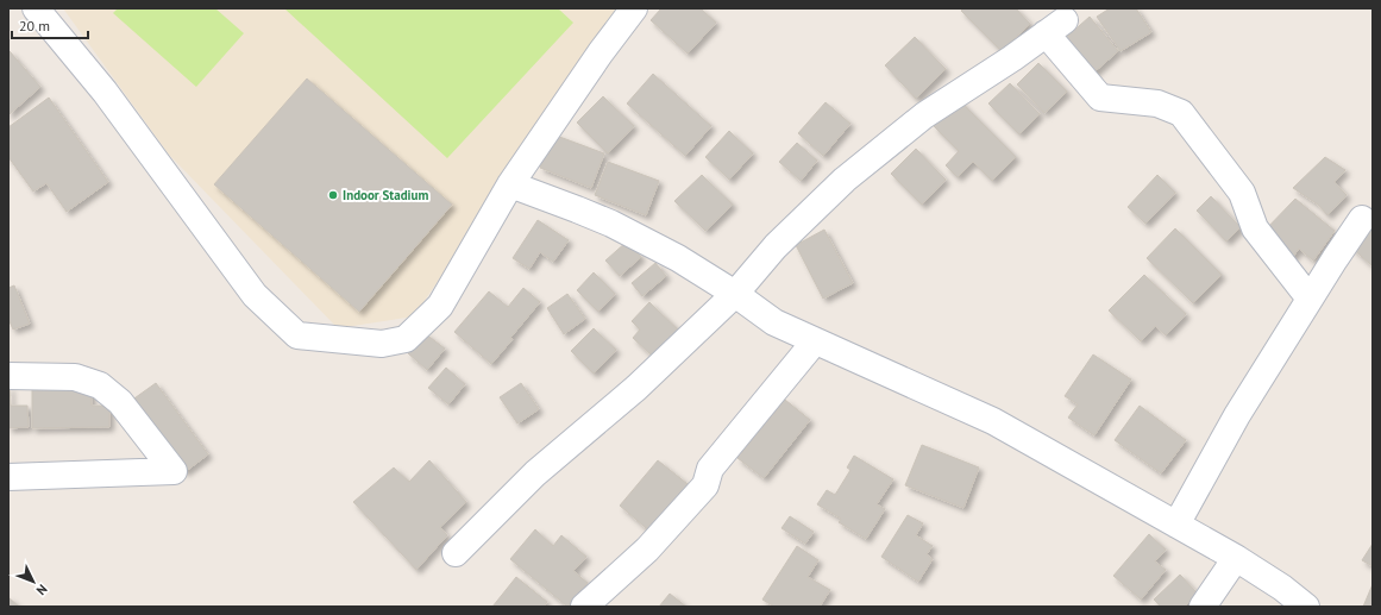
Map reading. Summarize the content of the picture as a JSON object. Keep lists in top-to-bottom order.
{
  "places": ["Indoor Stadium"],
  "scale_bar": "20 m",
  "north": "bottom right"
}
